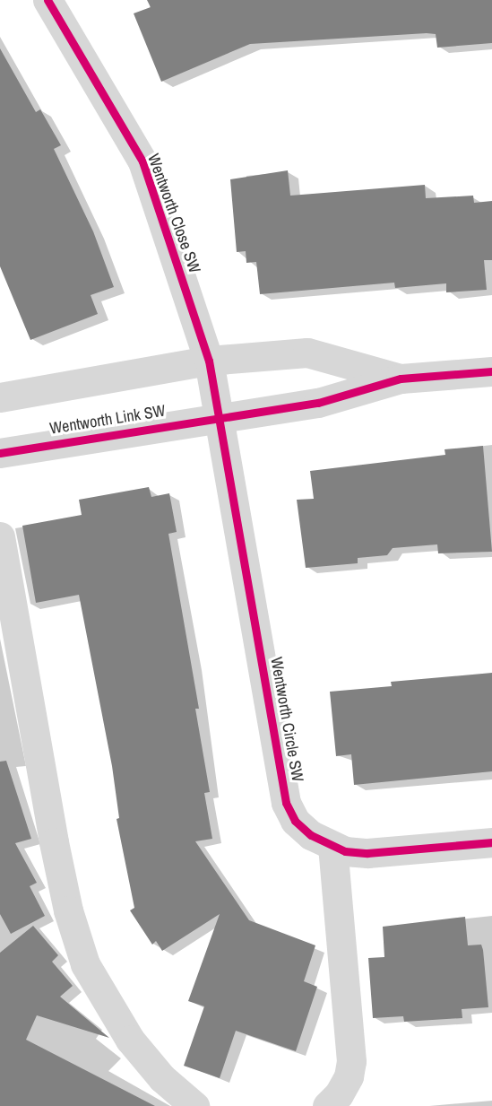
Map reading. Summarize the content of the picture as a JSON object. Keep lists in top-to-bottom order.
{
  "streets": {
    "street": ["Wentworth Close SW", "Wentworth Link SW", "Wentworth Circle SW"]
  },
  "crossings": [
    ["Wentworth Close SW", "Wentworth Circle SW"],
    ["Wentworth Link SW", "Wentworth Circle SW"]
  ]
}
